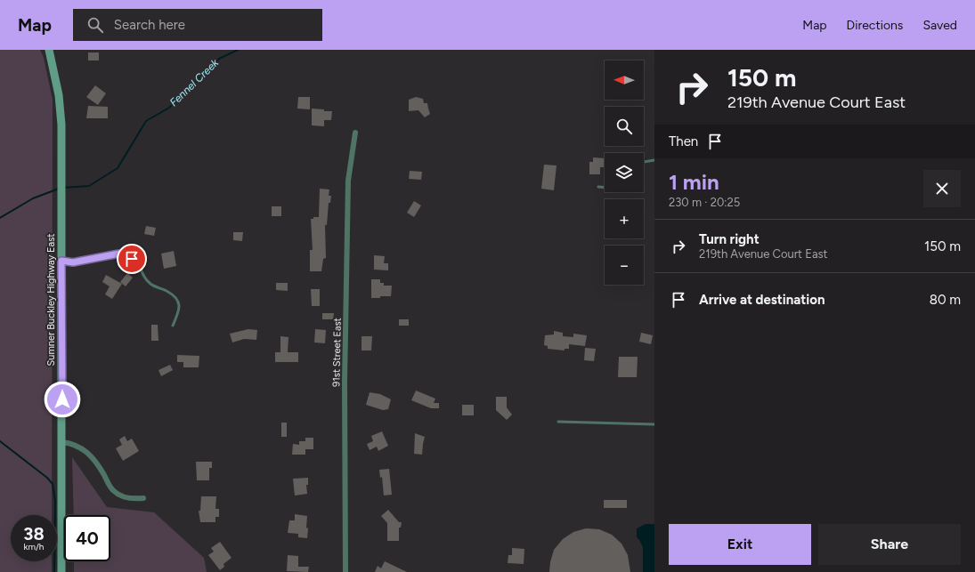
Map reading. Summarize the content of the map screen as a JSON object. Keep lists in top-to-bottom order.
{
  "streets": {
    "street": ["Sumner Buckley Highway East", "91st Street East"]
  },
  "water": ["Fennel Creek"],
  "north": "left",
  "page": {
    "header": "Map",
    "search": "Search here",
    "nav": ["Map", "Directions", "Saved"],
    "turn": ["150 m", "219th Avenue Court East"],
    "map_buttons": ["+", "−"],
    "then": "Then",
    "heading": ["1 min", "230 m · 20:25"],
    "list": [
      {
        "name": "Turn right",
        "note": "219th Avenue Court East",
        "value": "150 m"
      },
      {
        "name": "Arrive at destination",
        "value": "80 m"
      }
    ],
    "speed": "38 km/h",
    "limit": "40",
    "buttons": ["Exit", "Share"]
  }
}
